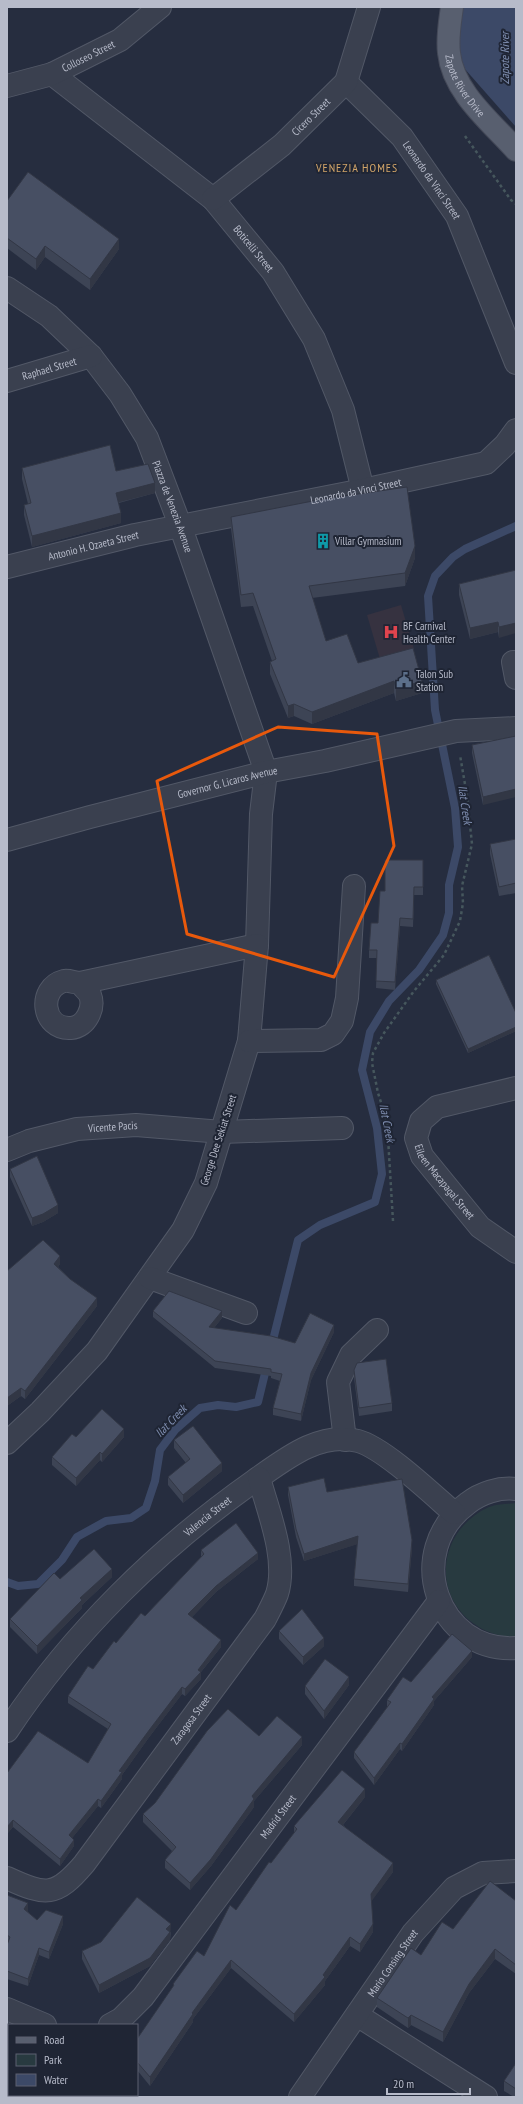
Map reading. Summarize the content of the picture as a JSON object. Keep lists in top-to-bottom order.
{
  "streets": {
    "main road": ["Zapote River Drive"],
    "street": [
      "Colloseo Street",
      "Cicero Street",
      "Leonardo da Vinci Street",
      "Boticelli Street",
      "Raphael Street",
      "Piazza de Venezia Avenue",
      "Antonio H. Ozaeta Street",
      "Governor G. Licaros Avenue",
      "Vicente Pacis",
      "George Dee Sekiat Street",
      "Eileen Macapagal Street",
      "Valencia Street",
      "Zaragosa Street",
      "Madrid Street",
      "Mario Consing Street"
    ]
  },
  "crossings": [
    ["Colloseo Street", "Boticelli Street"],
    ["Cicero Street", "Leonardo da Vinci Street"],
    ["Cicero Street", "Boticelli Street"],
    ["Leonardo da Vinci Street", "Boticelli Street"],
    ["Leonardo da Vinci Street", "Piazza de Venezia Avenue"],
    ["Leonardo da Vinci Street", "Antonio H. Ozaeta Street"],
    ["Raphael Street", "Piazza de Venezia Avenue"],
    ["Piazza de Venezia Avenue", "Antonio H. Ozaeta Street"],
    ["Piazza de Venezia Avenue", "Governor G. Licaros Avenue"],
    ["Piazza de Venezia Avenue", "George Dee Sekiat Street"],
    ["Governor G. Licaros Avenue", "George Dee Sekiat Street"],
    ["Vicente Pacis", "George Dee Sekiat Street"],
    ["Valencia Street", "Zaragosa Street"]
  ],
  "districts": ["VENEZIA HOMES"],
  "water": ["Zapote River", "Ilat Creek"],
  "places": {
    "building": ["Villar Gymnasium"],
    "hospital": ["BF Carnival Health Center"],
    "public building": ["Talon Sub Station"]
  },
  "legend": ["Road", "Park", "Water"],
  "scale_bar": "20 m"
}
